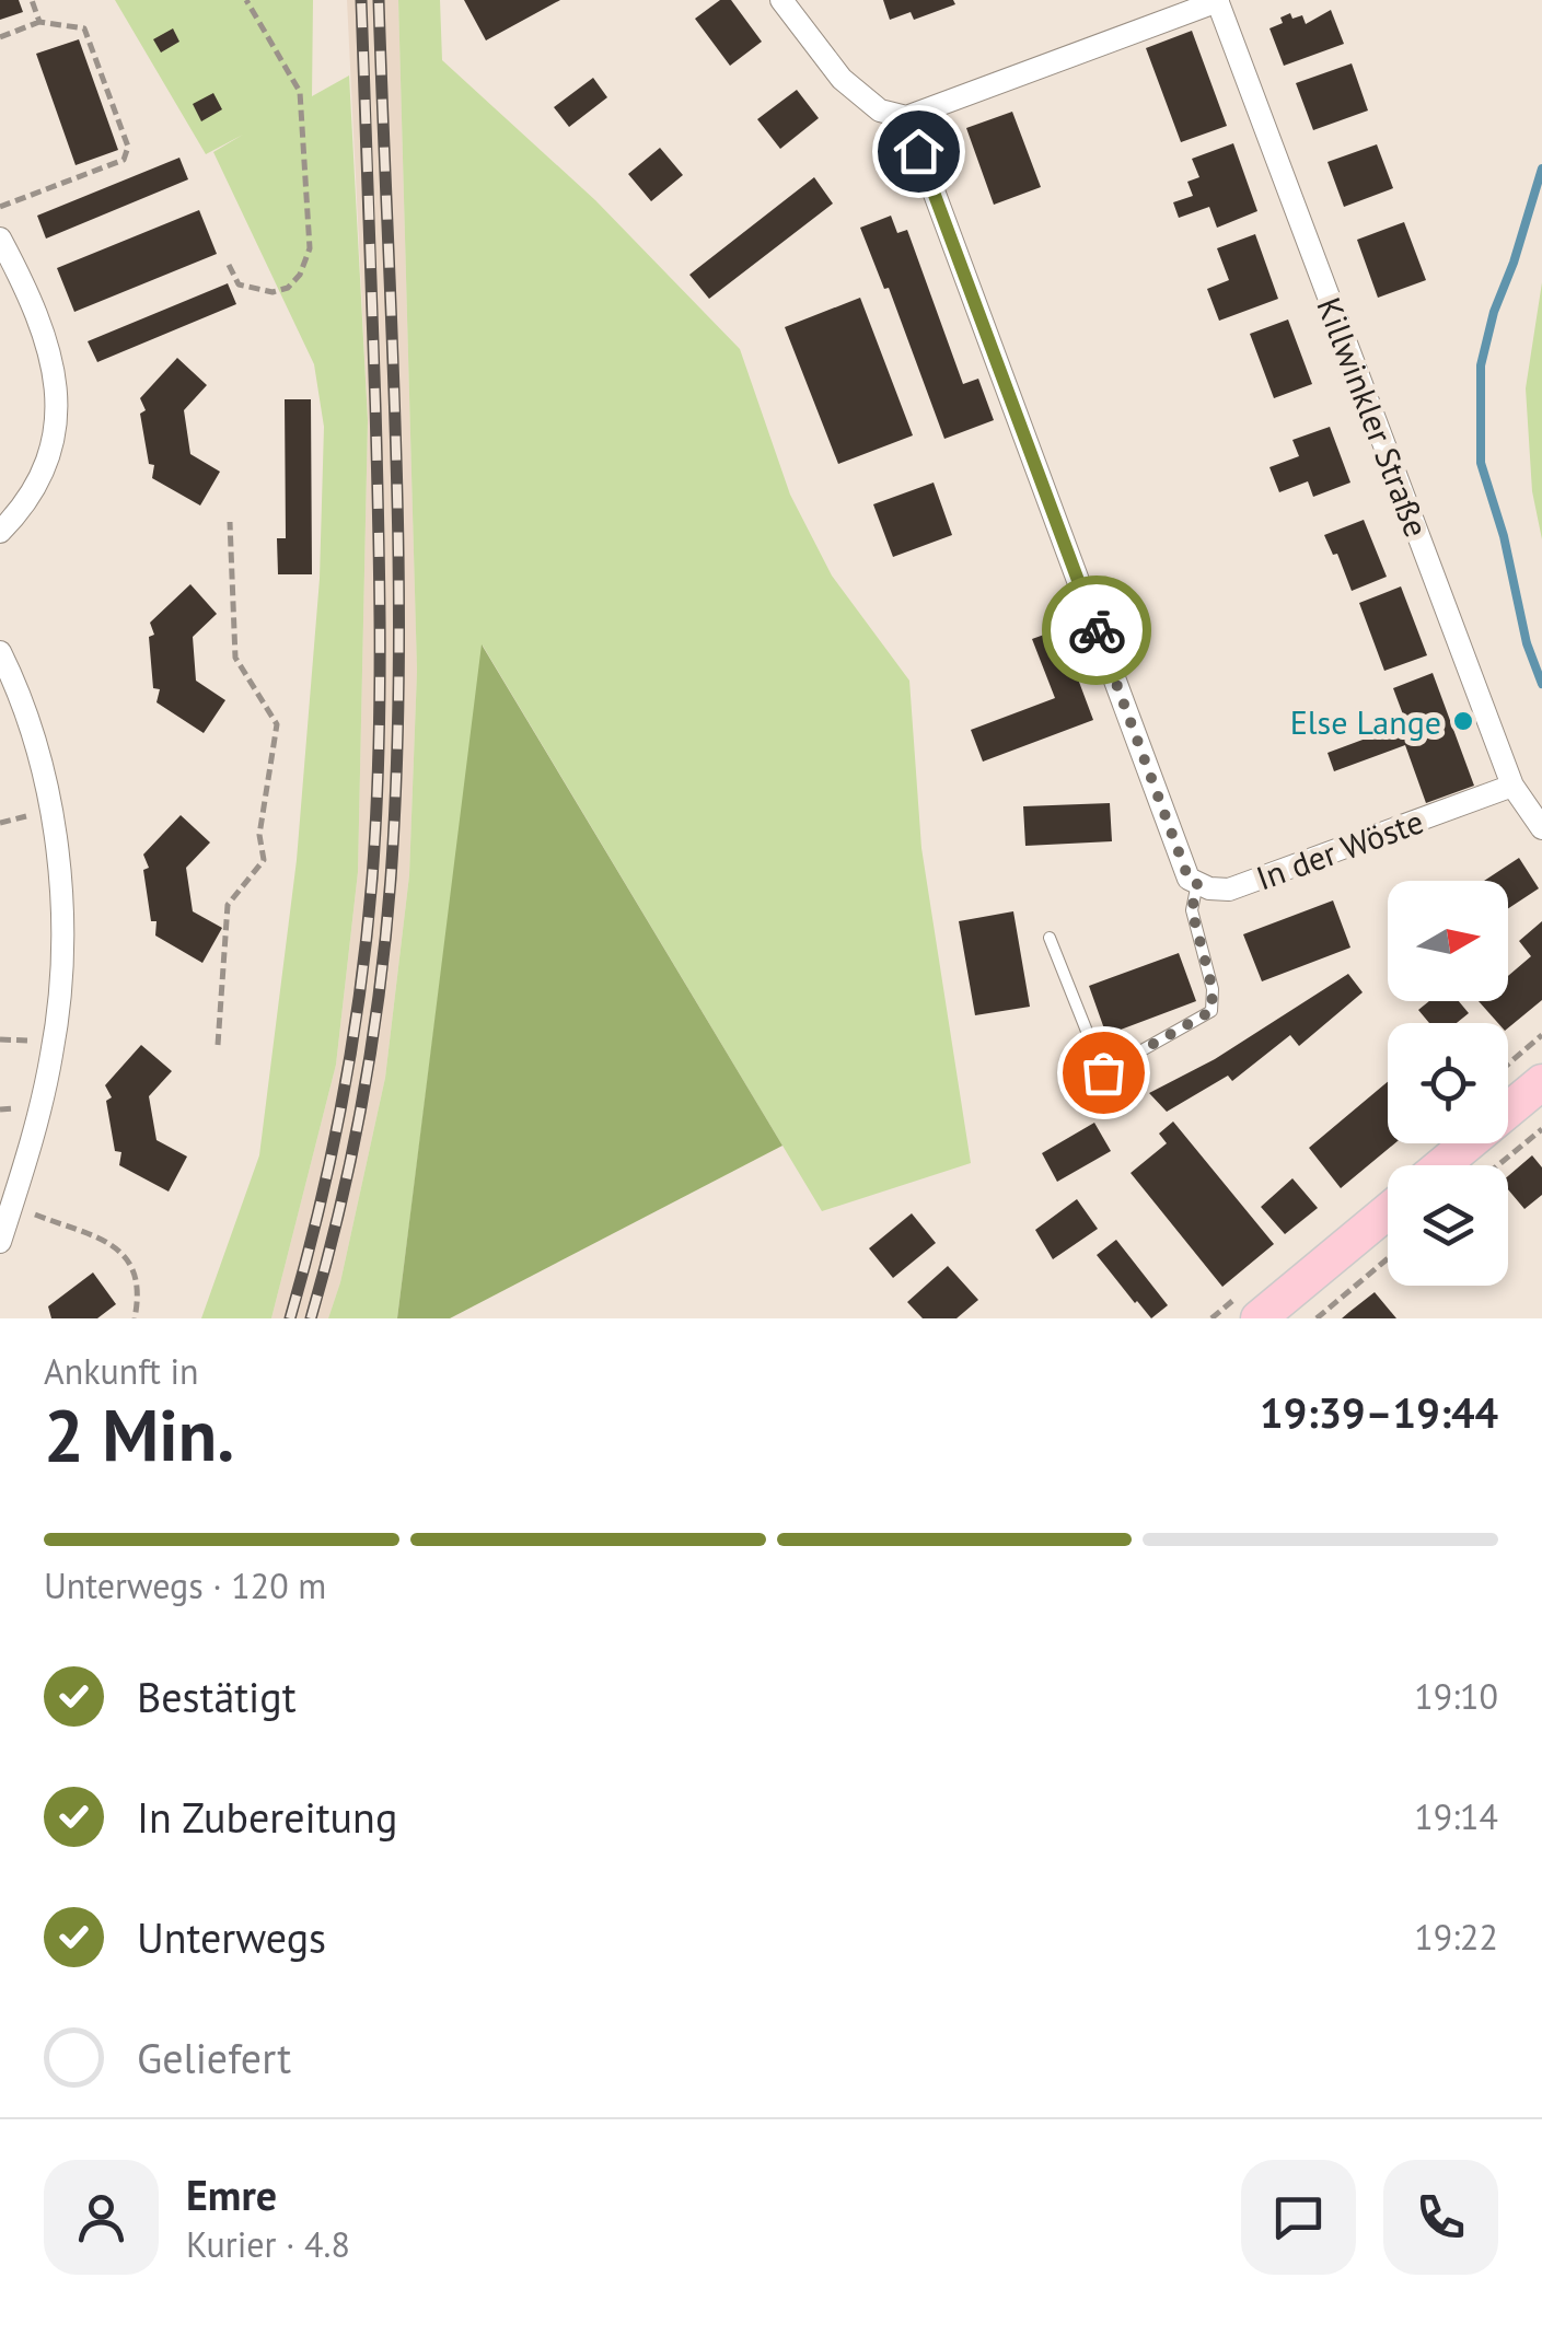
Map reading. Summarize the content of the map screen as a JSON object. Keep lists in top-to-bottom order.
{
  "streets": {
    "street": ["Killwinkler Straße", "In der Wöste"]
  },
  "crossings": [
    ["Killwinkler Straße", "In der Wöste"]
  ],
  "places": ["Else Lange"],
  "north": "right",
  "page": {
    "heading": ["2 Min.", "Ankunft in", "19:39–19:44"],
    "panel": ["Emre", "Kurier · 4.8"],
    "bar": "Unterwegs · 120 m",
    "list": [
      ["Bestätigt", "19:10"],
      ["In Zubereitung", "19:14"],
      ["Unterwegs", "19:22"],
      "Geliefert"
    ]
  }
}
